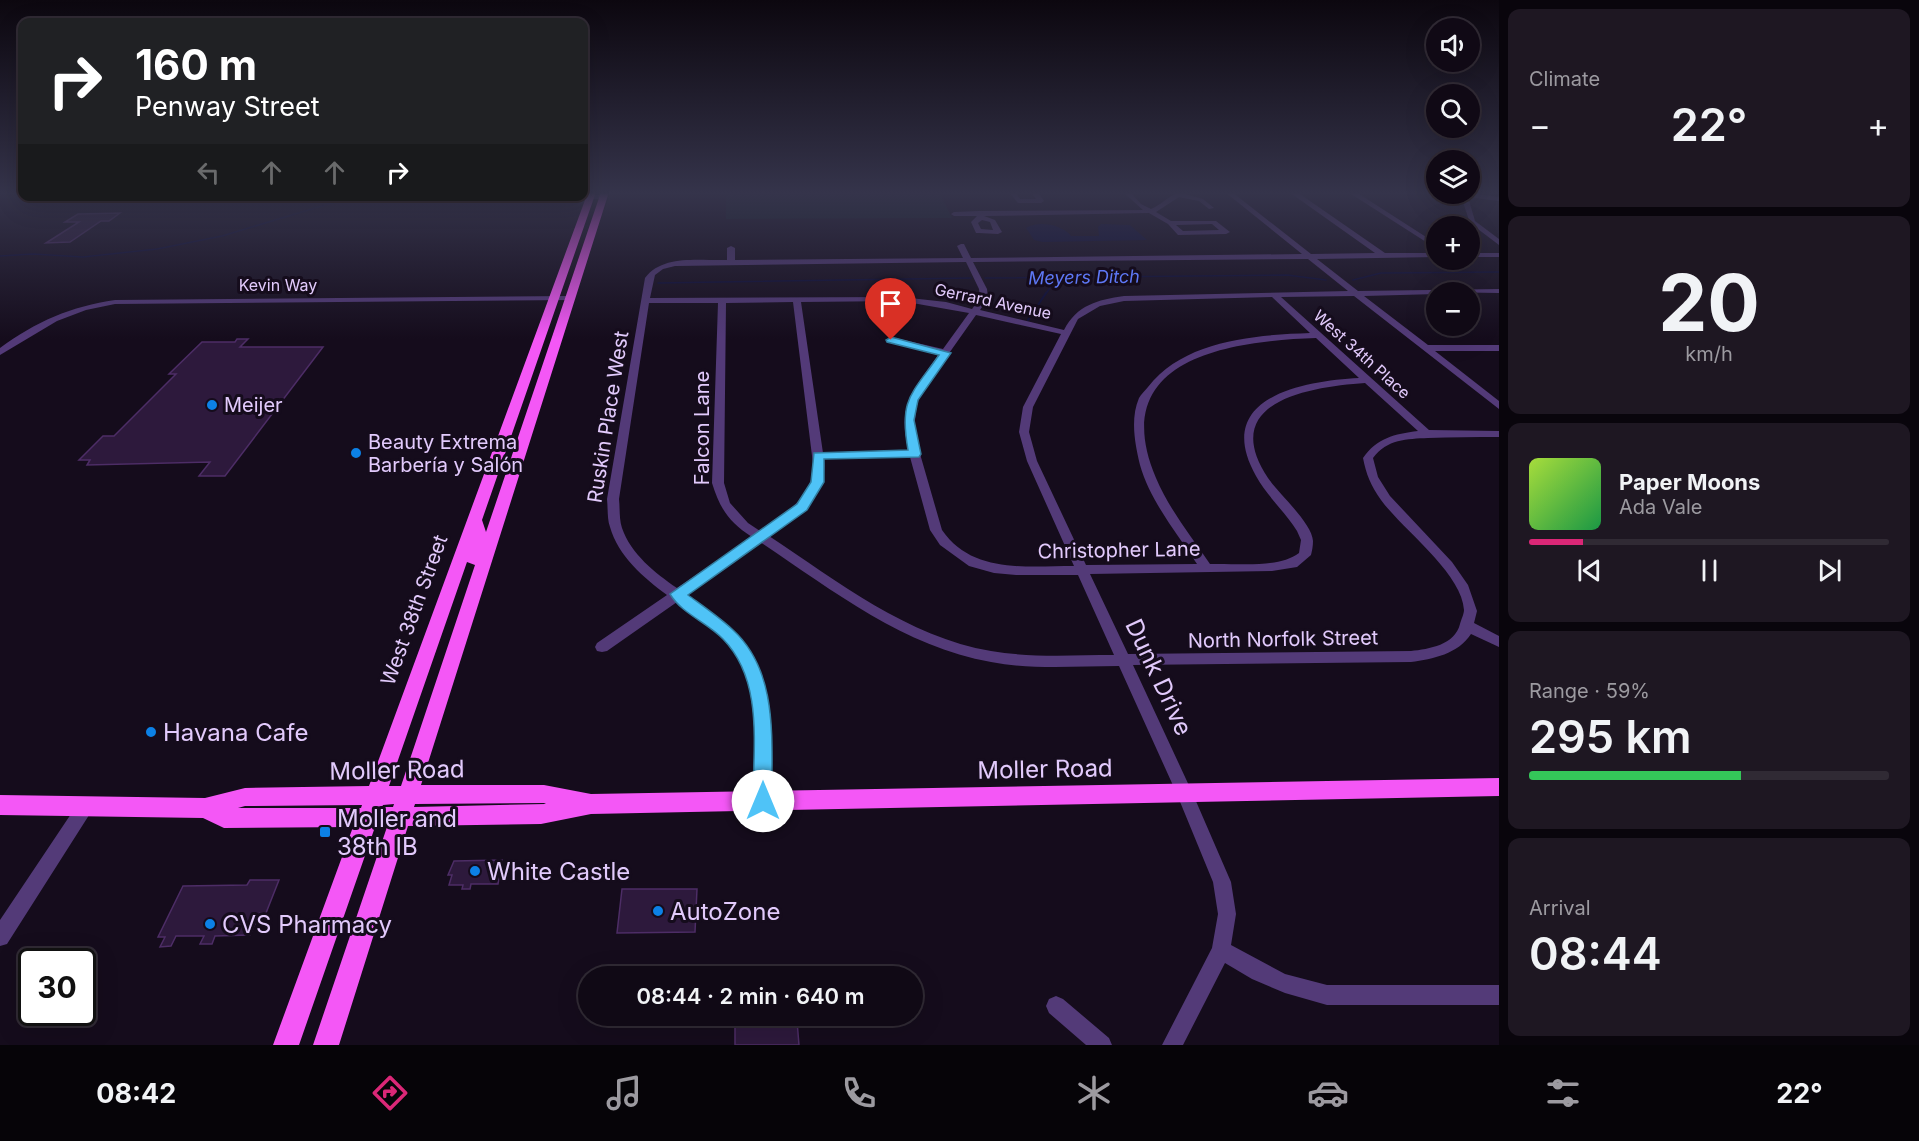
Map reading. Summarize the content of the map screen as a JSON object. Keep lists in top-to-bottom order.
{
  "streets": {
    "main road": ["West 38th Street", "Moller Road"],
    "street": [
      "Kevin Way",
      "Gerrard Avenue",
      "West 34th Place",
      "Ruskin Place West",
      "Falcon Lane",
      "Christopher Lane",
      "North Norfolk Street",
      "Dunk Drive"
    ]
  },
  "crossings": [
    ["Kevin Way", "West 38th Street"],
    ["Gerrard Avenue", "West 34th Place"],
    ["Gerrard Avenue", "Ruskin Place West"],
    ["Gerrard Avenue", "Falcon Lane"],
    ["Gerrard Avenue", "Dunk Drive"],
    ["West 34th Place", "Christopher Lane"],
    ["Ruskin Place West", "Moller Road"],
    ["Falcon Lane", "North Norfolk Street"],
    ["Christopher Lane", "Dunk Drive"],
    ["West 38th Street", "Moller Road"],
    ["North Norfolk Street", "Dunk Drive"],
    ["Dunk Drive", "Moller Road"]
  ],
  "water": ["Meyers Ditch"],
  "places": {
    "other": [
      "Meijer",
      "Beauty Extrema Barbería y Salón",
      "Havana Cafe",
      "White Castle",
      "AutoZone",
      "CVS Pharmacy"
    ],
    "transit": ["Moller and 38th IB"]
  },
  "page": {
    "tile": [
      "Climate",
      ["20", "km/h"],
      ["Range · 59%", "295 km"],
      ["Arrival", "08:44"]
    ],
    "map_buttons": ["+", "−"],
    "turn": ["160 m", "Penway Street"],
    "heat": ["−", "22°", "+"],
    "song": ["Paper Moons", "Ada Vale"],
    "limit": "30",
    "trip": "08:44 · 2 min · 640 m",
    "tabs": ["08:42", "22°"]
  }
}
